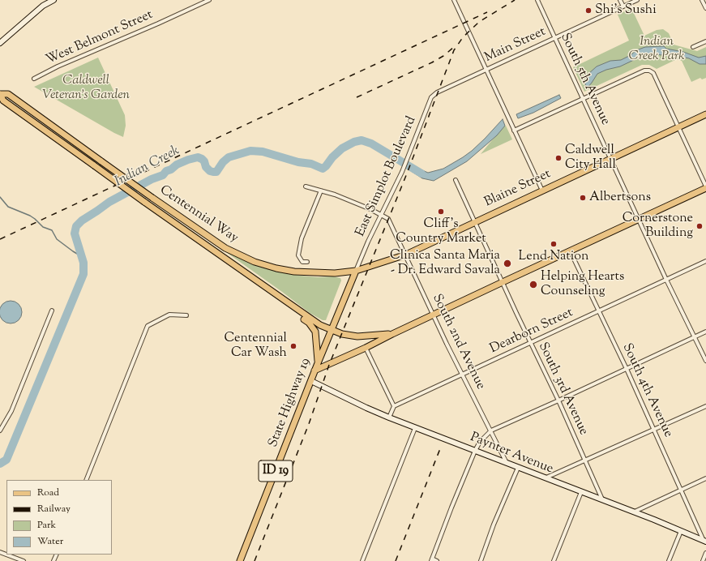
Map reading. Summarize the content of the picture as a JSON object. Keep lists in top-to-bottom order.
{
  "streets": {
    "main road": [
      "Blaine Street",
      "Centennial Way",
      "State Highway 19",
      "ID 19"
    ],
    "street": [
      "West Belmont Street",
      "Main Street",
      "South 5th Avenue",
      "East Simplot Boulevard",
      "Dearborn Street",
      "South 2nd Avenue",
      "South 3rd Avenue",
      "South 4th Avenue",
      "Paynter Avenue"
    ]
  },
  "crossings": [
    ["Main Street", "South 5th Avenue"],
    ["Main Street", "East Simplot Boulevard"],
    ["South 5th Avenue", "Blaine Street"],
    ["South 5th Avenue", "Dearborn Street"],
    ["East Simplot Boulevard", "Blaine Street"],
    ["East Simplot Boulevard", "Centennial Way"],
    ["East Simplot Boulevard", "South 2nd Avenue"],
    ["East Simplot Boulevard", "State Highway 19"],
    ["Blaine Street", "Centennial Way"],
    ["Blaine Street", "South 2nd Avenue"],
    ["Blaine Street", "South 3rd Avenue"],
    ["Blaine Street", "State Highway 19"],
    ["Centennial Way", "State Highway 19"],
    ["Dearborn Street", "South 2nd Avenue"],
    ["Dearborn Street", "South 3rd Avenue"],
    ["Dearborn Street", "South 4th Avenue"],
    ["South 2nd Avenue", "Paynter Avenue"],
    ["South 3rd Avenue", "Paynter Avenue"],
    ["South 4th Avenue", "Paynter Avenue"],
    ["State Highway 19", "Paynter Avenue"]
  ],
  "water": ["Indian Creek"],
  "parks": ["Indian Creek Park", "Caldwell Veteran's Garden"],
  "places": [
    "Shi's Sushi",
    "Caldwell City Hall",
    "Albertsons",
    "Cliff's Country Market",
    "Cornerstone Building",
    "Lend Nation",
    "Clinica Santa Maria - Dr. Edward Savala",
    "Helping Hearts Counseling",
    "Centennial Car Wash"
  ],
  "legend": [
    "Road",
    "Railway",
    "Park",
    "Water"
  ]
}
